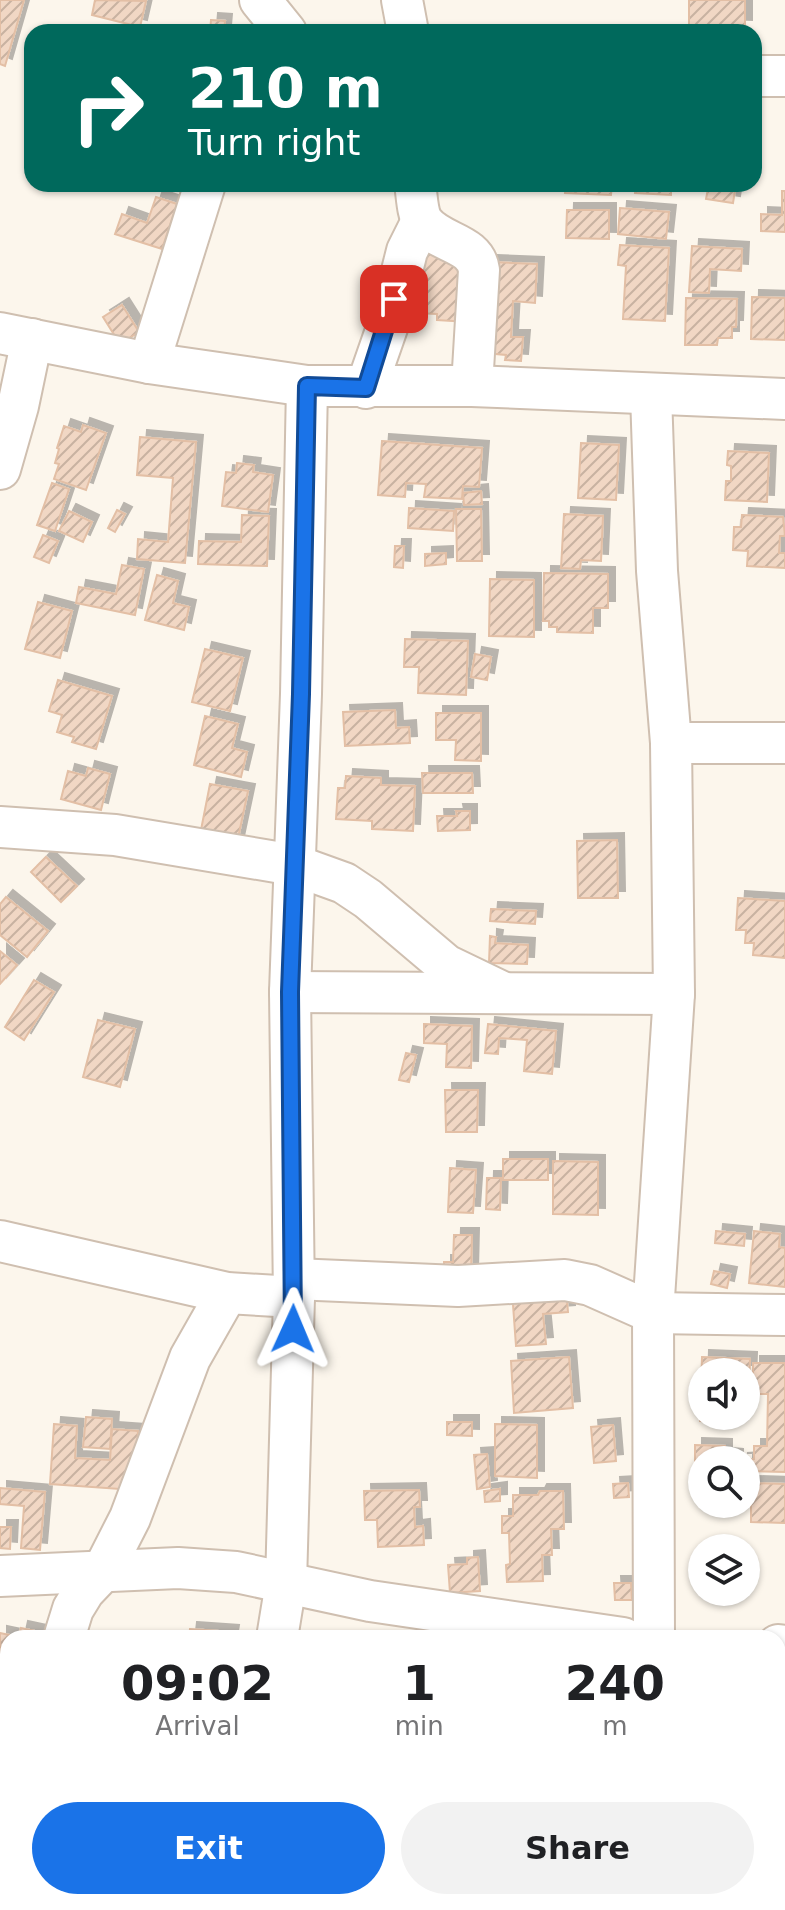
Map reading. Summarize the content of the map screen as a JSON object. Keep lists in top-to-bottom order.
{
  "page": {
    "turn": ["210 m", "Turn right"],
    "eta": [
      "09:02",
      "Arrival",
      "1",
      "min",
      "240",
      "m"
    ],
    "buttons": ["Exit", "Share"]
  }
}
